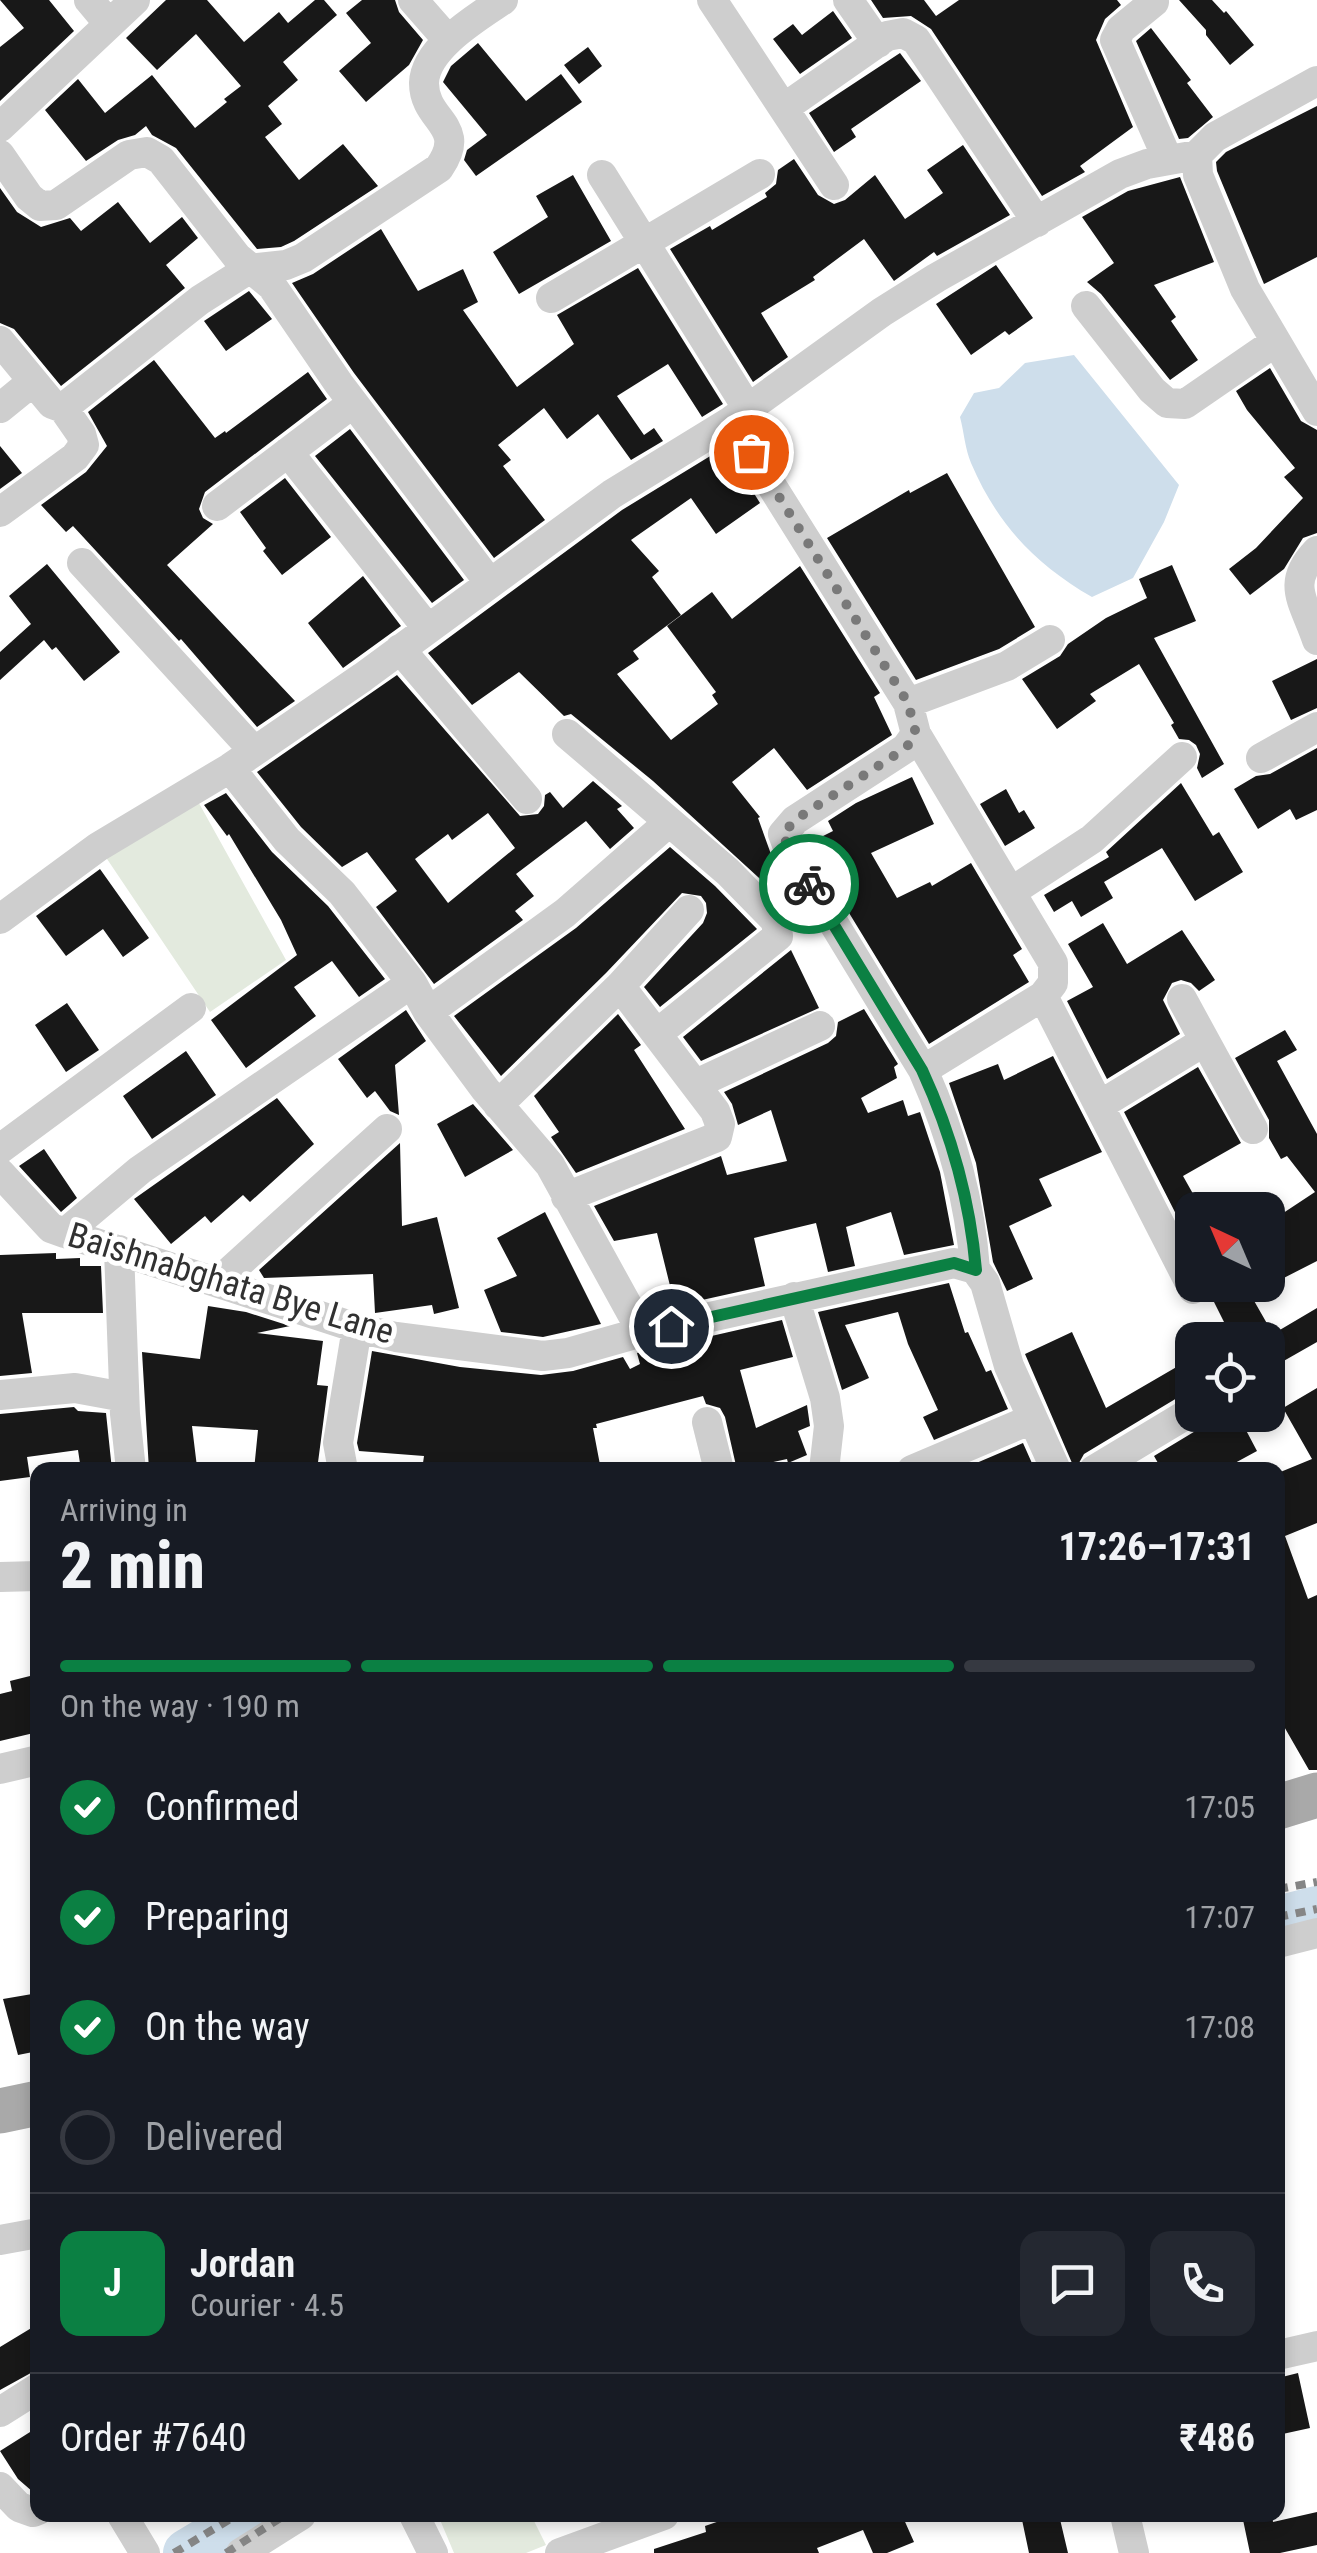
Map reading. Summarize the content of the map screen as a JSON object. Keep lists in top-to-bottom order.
{
  "streets": {
    "street": ["Baishnabghata Bye Lane"]
  },
  "north": "top left",
  "page": {
    "heading": ["2 min", "Arriving in", "17:26–17:31"],
    "panel": [
      "Jordan",
      "Courier · 4.5",
      "Order #7640",
      "₹486"
    ],
    "bar": "On the way · 190 m",
    "list": [
      ["Confirmed", "17:05"],
      ["Preparing", "17:07"],
      ["On the way", "17:08"],
      "Delivered"
    ],
    "round": "J"
  }
}
